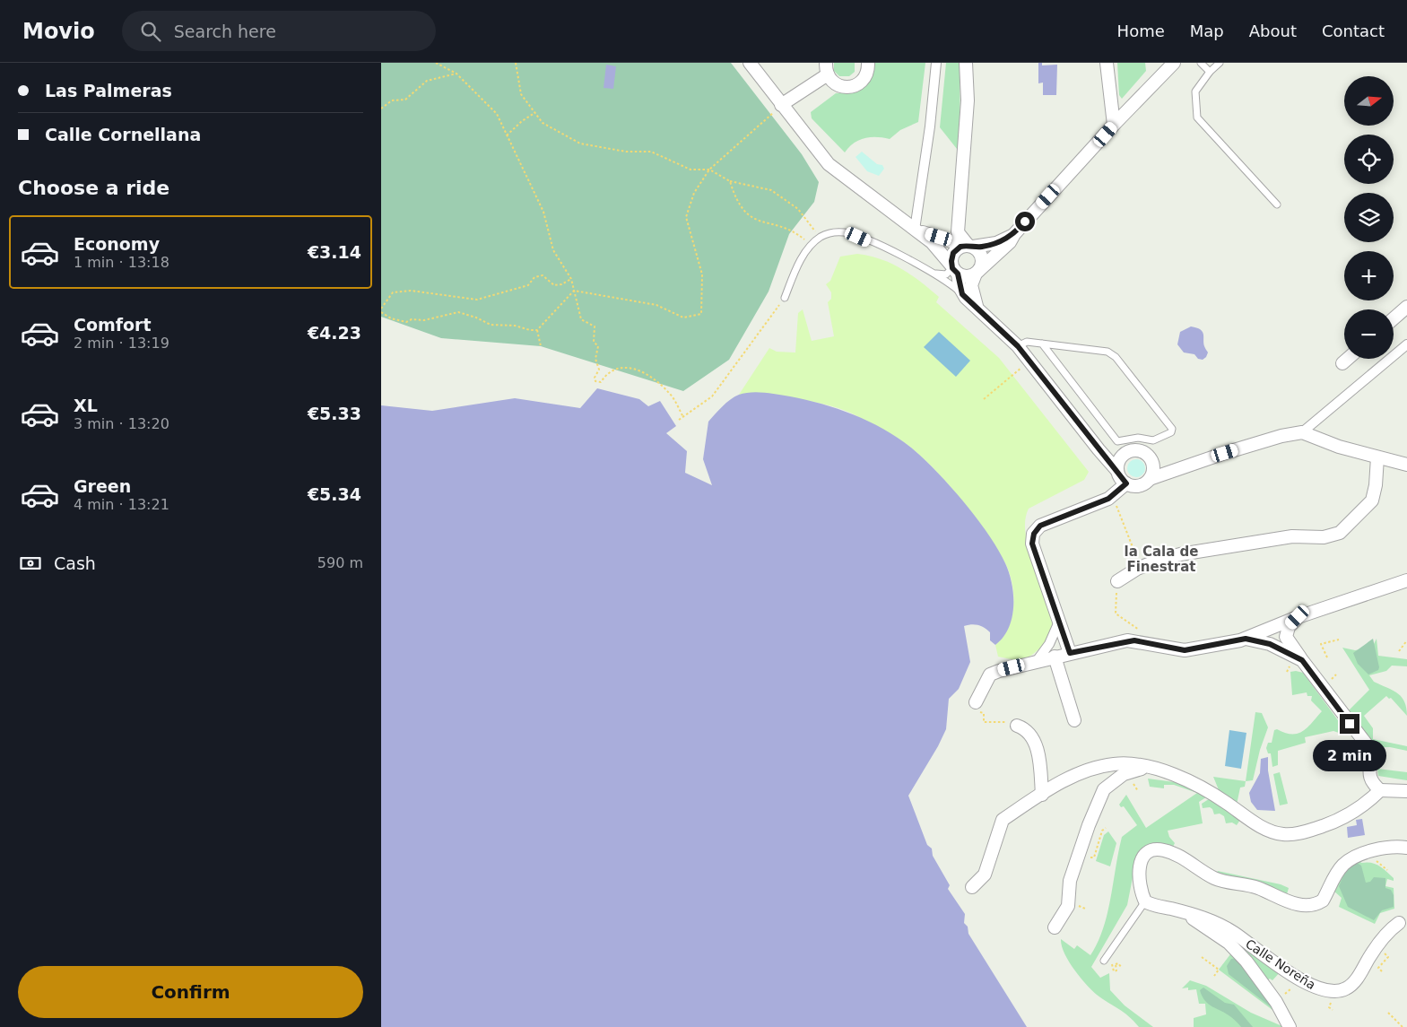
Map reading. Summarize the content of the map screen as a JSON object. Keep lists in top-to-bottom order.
{
  "streets": {
    "street": ["Calle Noreña"]
  },
  "districts": ["la Cala de Finestrat"],
  "north": "right",
  "page": {
    "header": "Movio",
    "search": "Search here",
    "nav": [
      "Home",
      "Map",
      "About",
      "Contact"
    ],
    "banner": ["Las Palmeras", "Calle Cornellana"],
    "map_buttons": ["+", "−"],
    "heading": "Choose a ride",
    "list": [
      {
        "name": "Economy",
        "note": "1 min · 13:18",
        "value": "€3.14"
      },
      {
        "name": "Comfort",
        "note": "2 min · 13:19",
        "value": "€4.23"
      },
      {
        "name": "XL",
        "note": "3 min · 13:20",
        "value": "€5.33"
      },
      {
        "name": "Green",
        "note": "4 min · 13:21",
        "value": "€5.34"
      }
    ],
    "pay": ["Cash", "590 m"],
    "bubble": "2 min",
    "buttons": "Confirm"
  }
}
